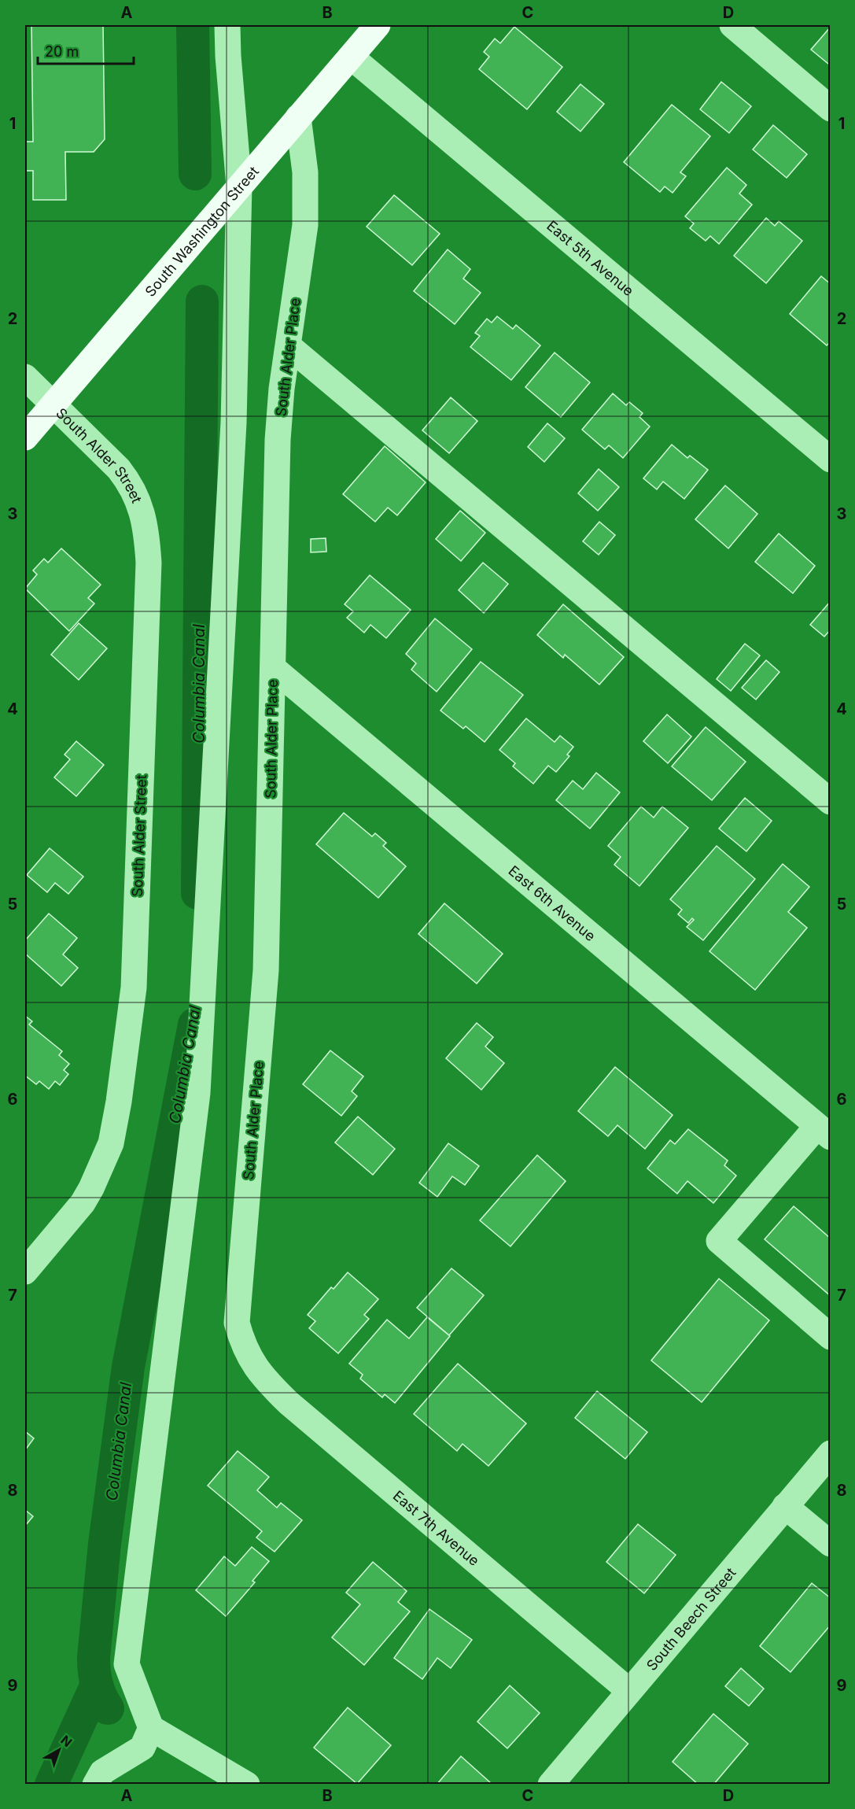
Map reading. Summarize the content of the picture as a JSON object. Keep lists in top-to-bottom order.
{
  "streets": {
    "main road": ["South Washington Street"],
    "street": [
      "East 5th Avenue",
      "South Alder Place",
      "South Alder Street",
      "East 6th Avenue",
      "East 7th Avenue",
      "South Beech Street"
    ]
  },
  "crossings": [
    ["South Washington Street", "East 5th Avenue"],
    ["South Washington Street", "South Alder Place"],
    ["South Washington Street", "South Alder Street"],
    ["South Alder Place", "East 6th Avenue"],
    ["South Alder Place", "East 7th Avenue"],
    ["East 7th Avenue", "South Beech Street"]
  ],
  "water": ["Columbia Canal"],
  "scale_bar": "20 m",
  "north": "top right",
  "grid": {
    "columns": [
      "A",
      "B",
      "C",
      "D"
    ],
    "rows": [
      "1",
      "2",
      "3",
      "4",
      "5",
      "6",
      "7",
      "8",
      "9"
    ]
  }
}
